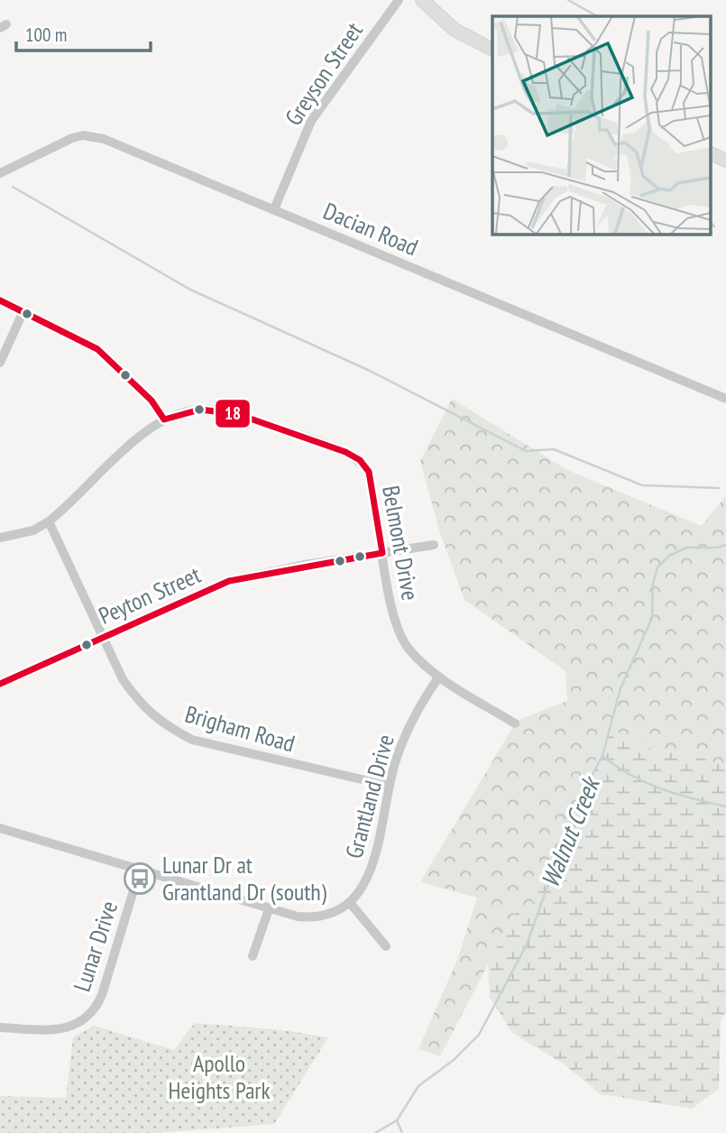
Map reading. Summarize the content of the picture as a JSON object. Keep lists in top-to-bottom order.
{
  "streets": {
    "street": [
      "Greyson Street",
      "Dacian Road",
      "Belmont Drive",
      "Peyton Street",
      "Brigham Road",
      "Grantland Drive",
      "Lunar Drive"
    ]
  },
  "crossings": [
    ["Greyson Street", "Dacian Road"],
    ["Belmont Drive", "Peyton Street"],
    ["Belmont Drive", "Brigham Road"],
    ["Belmont Drive", "Grantland Drive"],
    ["Peyton Street", "Brigham Road"],
    ["Brigham Road", "Grantland Drive"]
  ],
  "water": ["Walnut Creek"],
  "parks": ["Apollo Heights Park"],
  "places": {
    "bus stop": ["Lunar Dr at Grantland Dr (south)"]
  },
  "lines": ["transit line 18"],
  "scale_bar": "100 m"
}
